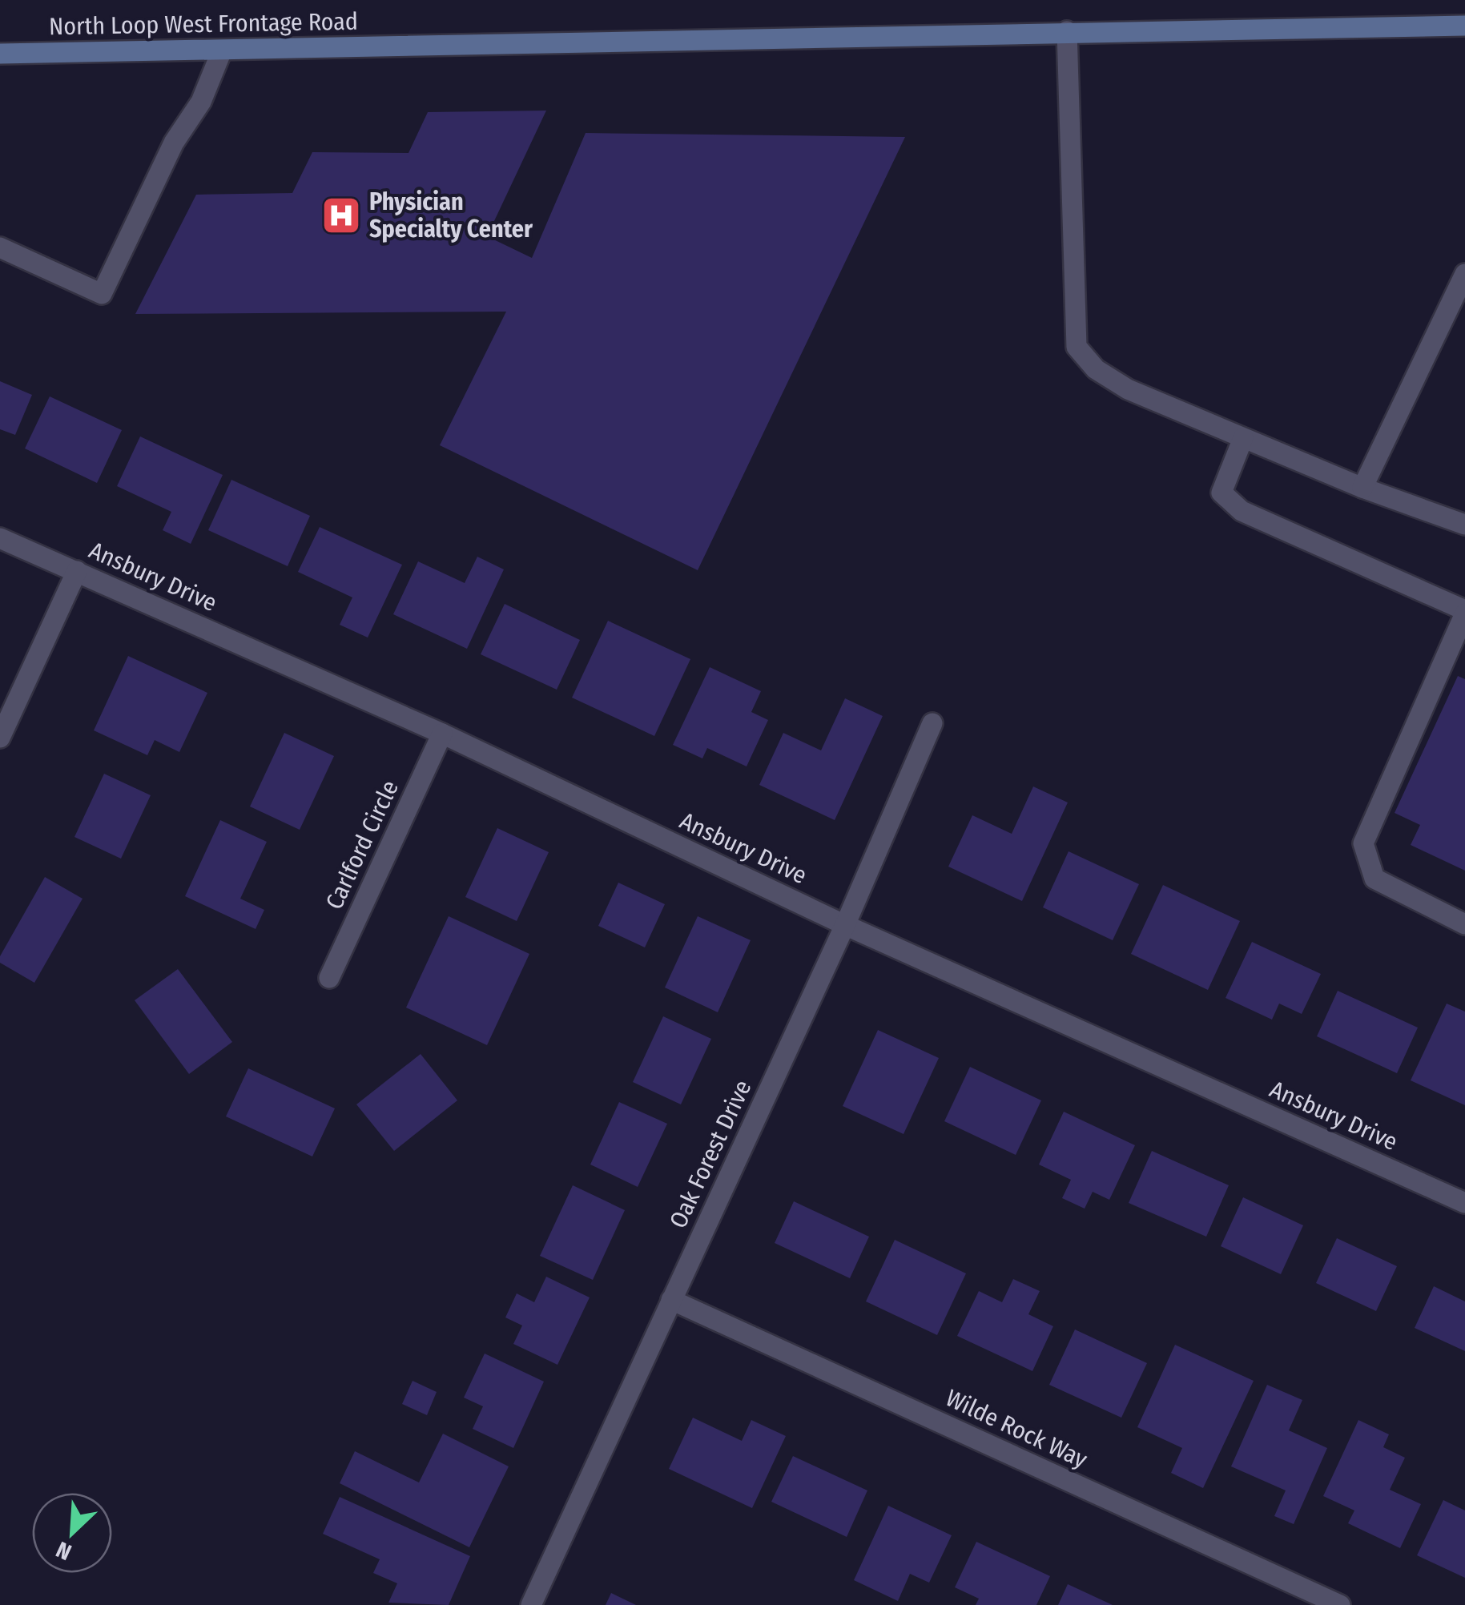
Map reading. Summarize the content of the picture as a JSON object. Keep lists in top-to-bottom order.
{
  "streets": {
    "main road": ["North Loop West Frontage Road"],
    "street": [
      "Ansbury Drive",
      "Carlford Circle",
      "Oak Forest Drive",
      "Wilde Rock Way"
    ]
  },
  "crossings": [
    ["Ansbury Drive", "Carlford Circle"],
    ["Ansbury Drive", "Oak Forest Drive"],
    ["Oak Forest Drive", "Wilde Rock Way"]
  ],
  "places": {
    "hospital": ["Physician Specialty Center"]
  },
  "north": "bottom left"
}
